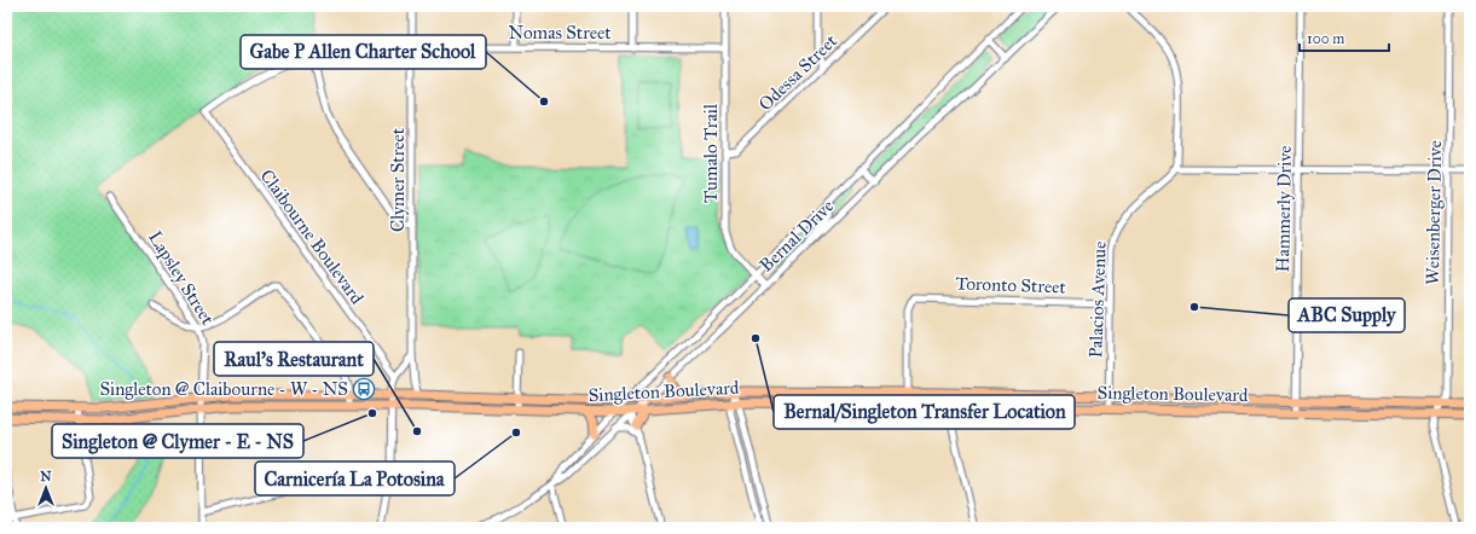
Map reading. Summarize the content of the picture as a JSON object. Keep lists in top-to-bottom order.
{
  "streets": {
    "main road": ["Singleton Boulevard"],
    "street": [
      "Nomas Street",
      "Odessa Street",
      "Tumalo Trail",
      "Clymer Street",
      "Hammerly Drive",
      "Weisenberger Drive",
      "Bernal Drive",
      "Claibourne Boulevard",
      "Lapsley Street",
      "Toronto Street",
      "Palacios Avenue"
    ]
  },
  "crossings": [
    ["Nomas Street", "Tumalo Trail"],
    ["Nomas Street", "Clymer Street"],
    ["Nomas Street", "Claibourne Boulevard"],
    ["Odessa Street", "Tumalo Trail"],
    ["Tumalo Trail", "Bernal Drive"],
    ["Clymer Street", "Singleton Boulevard"],
    ["Hammerly Drive", "Singleton Boulevard"],
    ["Weisenberger Drive", "Singleton Boulevard"],
    ["Bernal Drive", "Singleton Boulevard"],
    ["Lapsley Street", "Singleton Boulevard"],
    ["Toronto Street", "Palacios Avenue"],
    ["Toronto Street", "Singleton Boulevard"],
    ["Palacios Avenue", "Singleton Boulevard"]
  ],
  "places": {
    "other": [
      "Gabe P Allen Charter School",
      "ABC Supply",
      "Bernal/Singleton Transfer Location",
      "Singleton @ Clymer - E - NS",
      "Raul’s Restaurant",
      "Carnicería La Potosina"
    ],
    "bus stop": ["Singleton @ Claibourne - W - NS"]
  },
  "scale_bar": "100 m",
  "north": "top"
}
